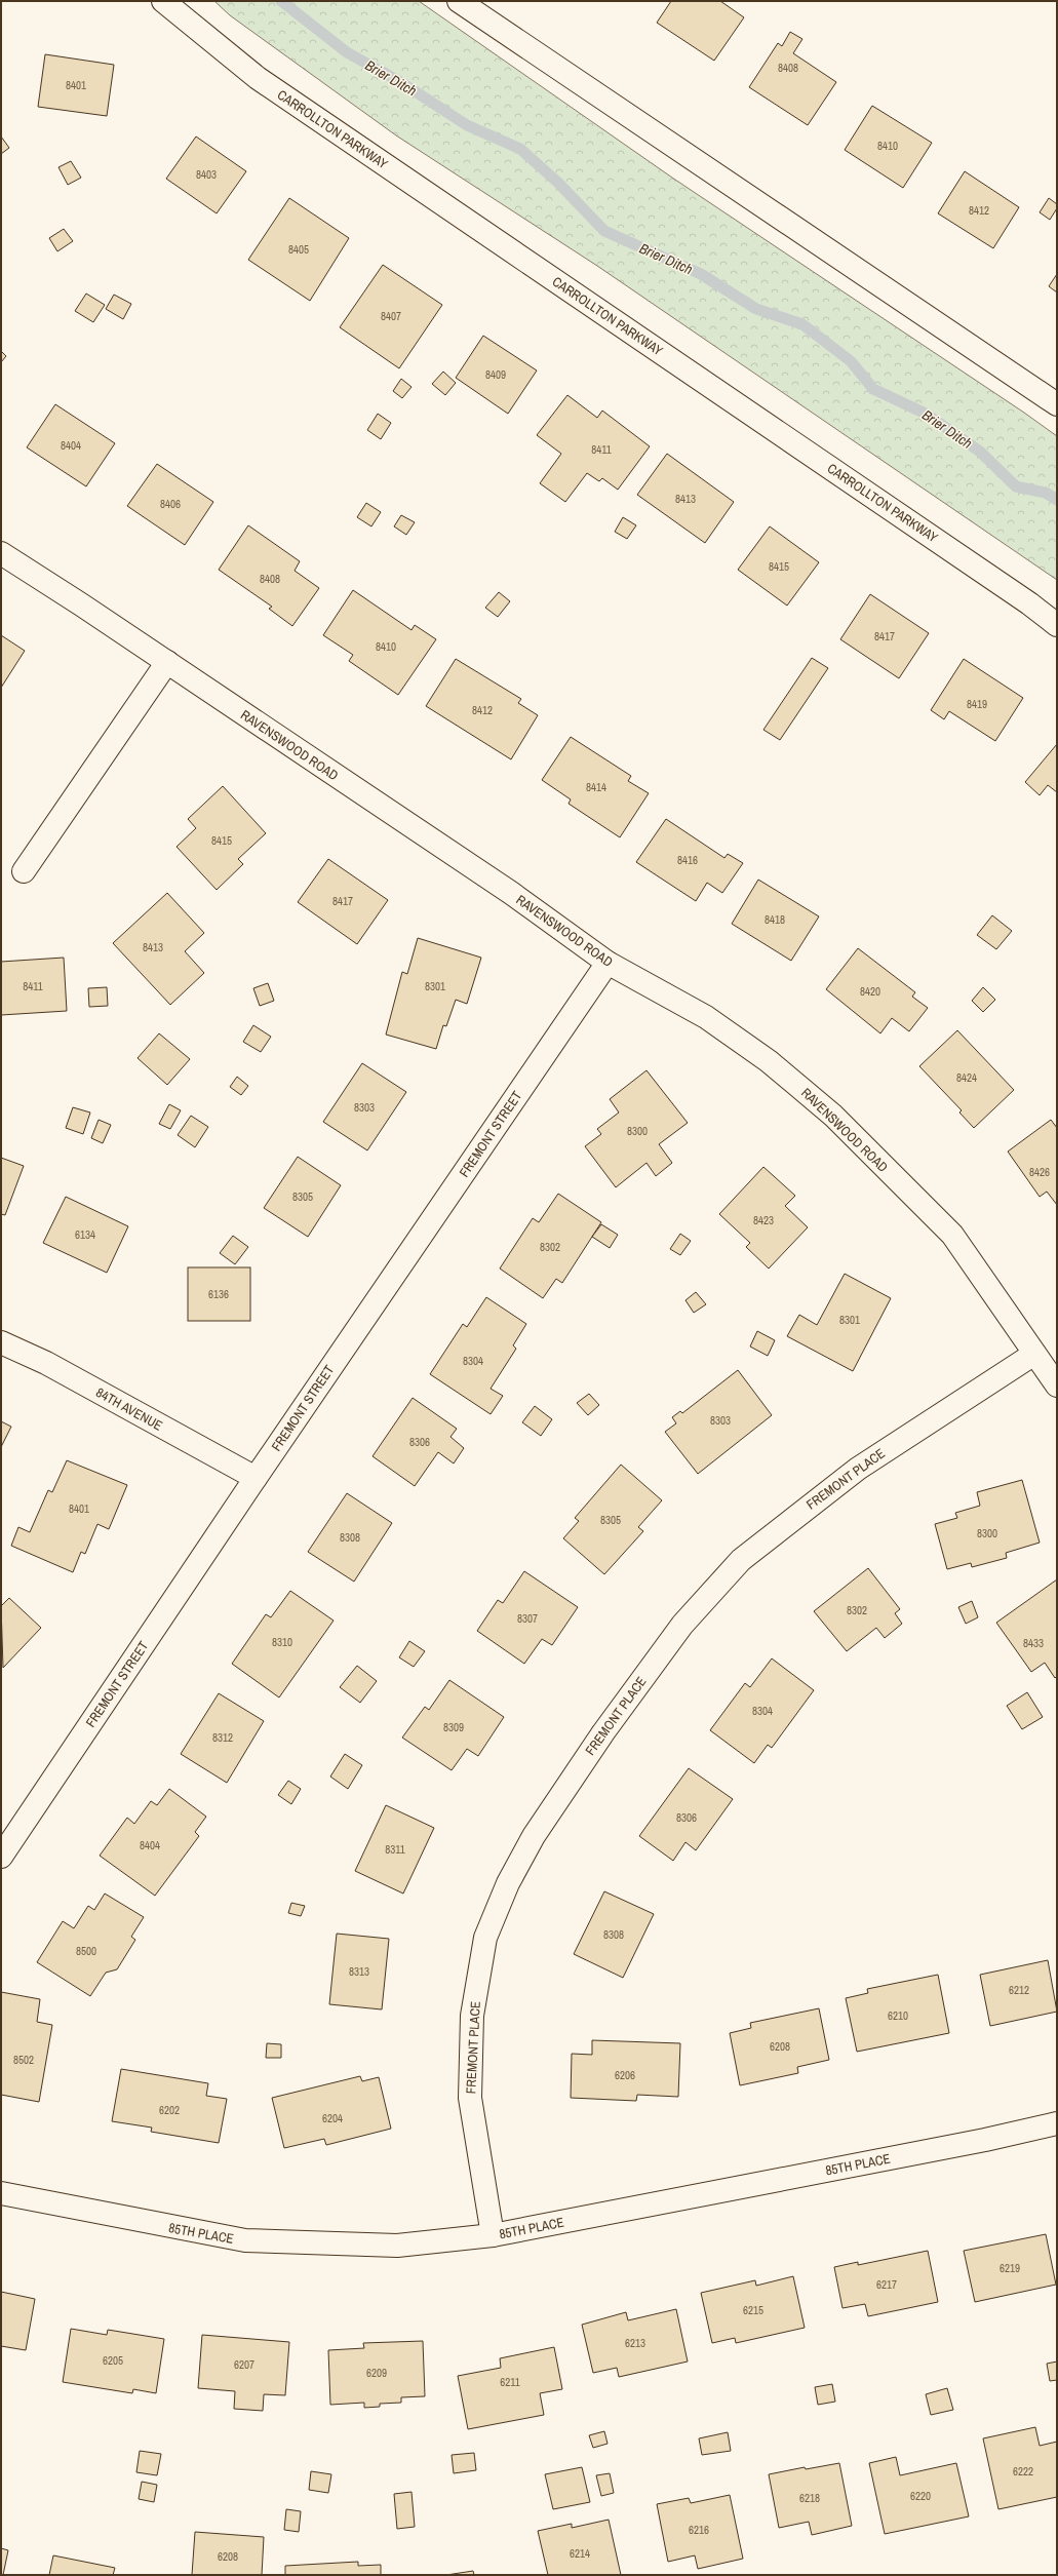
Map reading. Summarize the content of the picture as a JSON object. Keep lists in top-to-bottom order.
{
  "streets": {
    "street": [
      "CARROLLTON PARKWAY",
      "RAVENSWOOD ROAD",
      "FREMONT STREET",
      "84TH AVENUE",
      "FREMONT PLACE",
      "85TH PLACE"
    ]
  },
  "crossings": [
    ["RAVENSWOOD ROAD", "FREMONT STREET"],
    ["RAVENSWOOD ROAD", "FREMONT PLACE"],
    ["FREMONT STREET", "84TH AVENUE"],
    ["FREMONT PLACE", "85TH PLACE"]
  ],
  "water": ["Brier Ditch"],
  "house_numbers": [
    "8408",
    "8401",
    "8410",
    "8403",
    "8412",
    "8405",
    "8407",
    "8409",
    "8404",
    "8411",
    "8413",
    "8406",
    "8415",
    "8408",
    "8417",
    "8410",
    "8419",
    "8412",
    "8414",
    "8415",
    "8416",
    "8417",
    "8418",
    "8413",
    "8411",
    "8301",
    "8420",
    "8424",
    "8303",
    "8300",
    "8426",
    "8305",
    "8423",
    "6134",
    "8302",
    "6136",
    "8301",
    "8304",
    "8303",
    "8306",
    "8401",
    "8305",
    "8300",
    "8308",
    "8302",
    "8307",
    "8310",
    "8433",
    "8304",
    "8309",
    "8312",
    "8306",
    "8404",
    "8311",
    "8308",
    "8500",
    "8313",
    "6212",
    "6210",
    "6208",
    "8502",
    "6206",
    "6202",
    "6204",
    "6219",
    "6217",
    "6215",
    "6213",
    "6205",
    "6207",
    "6209",
    "6211",
    "6222",
    "6220",
    "6218",
    "6216",
    "6214",
    "6208"
  ]
}
